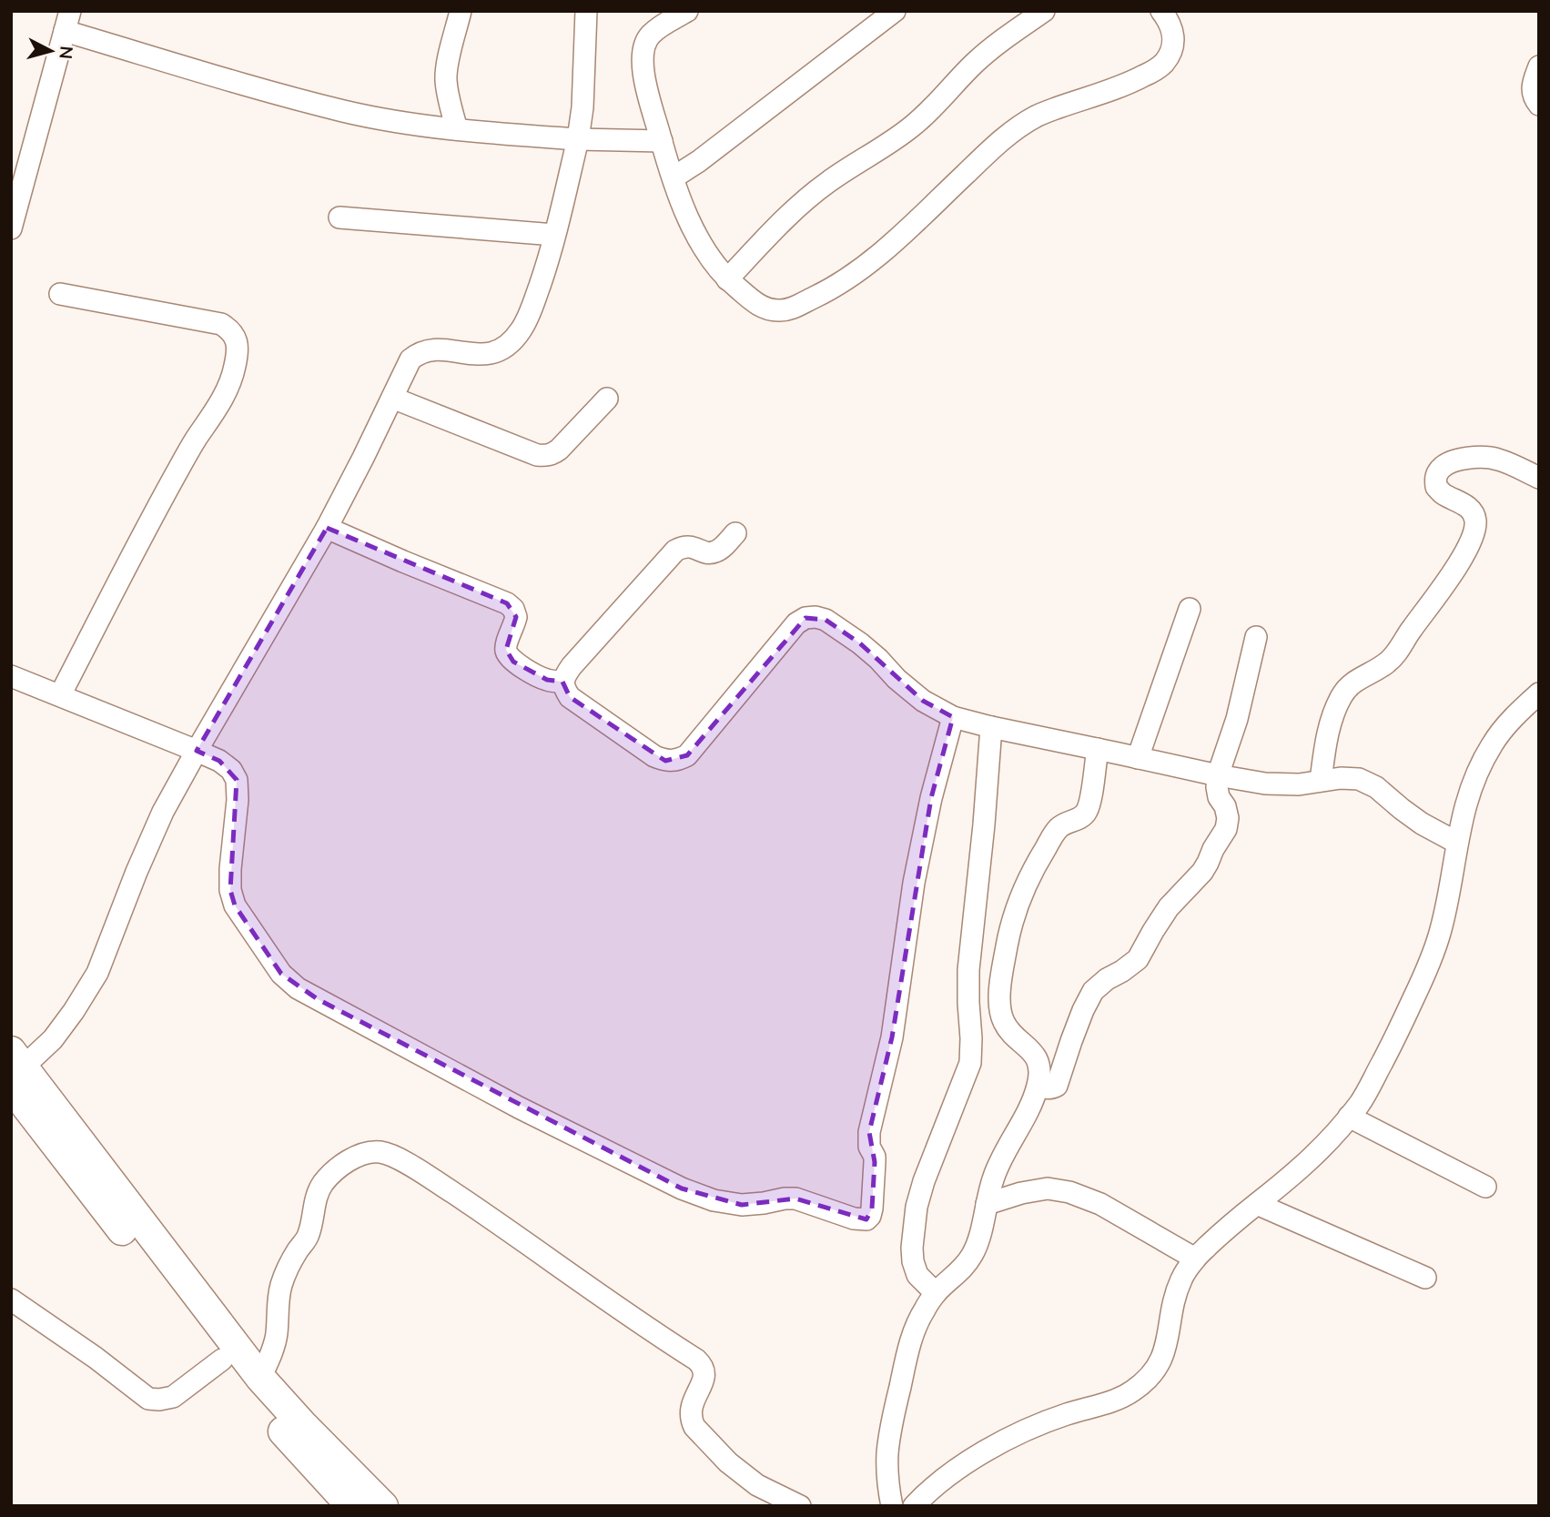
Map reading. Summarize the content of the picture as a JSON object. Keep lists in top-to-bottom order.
{
  "north": "right"
}
